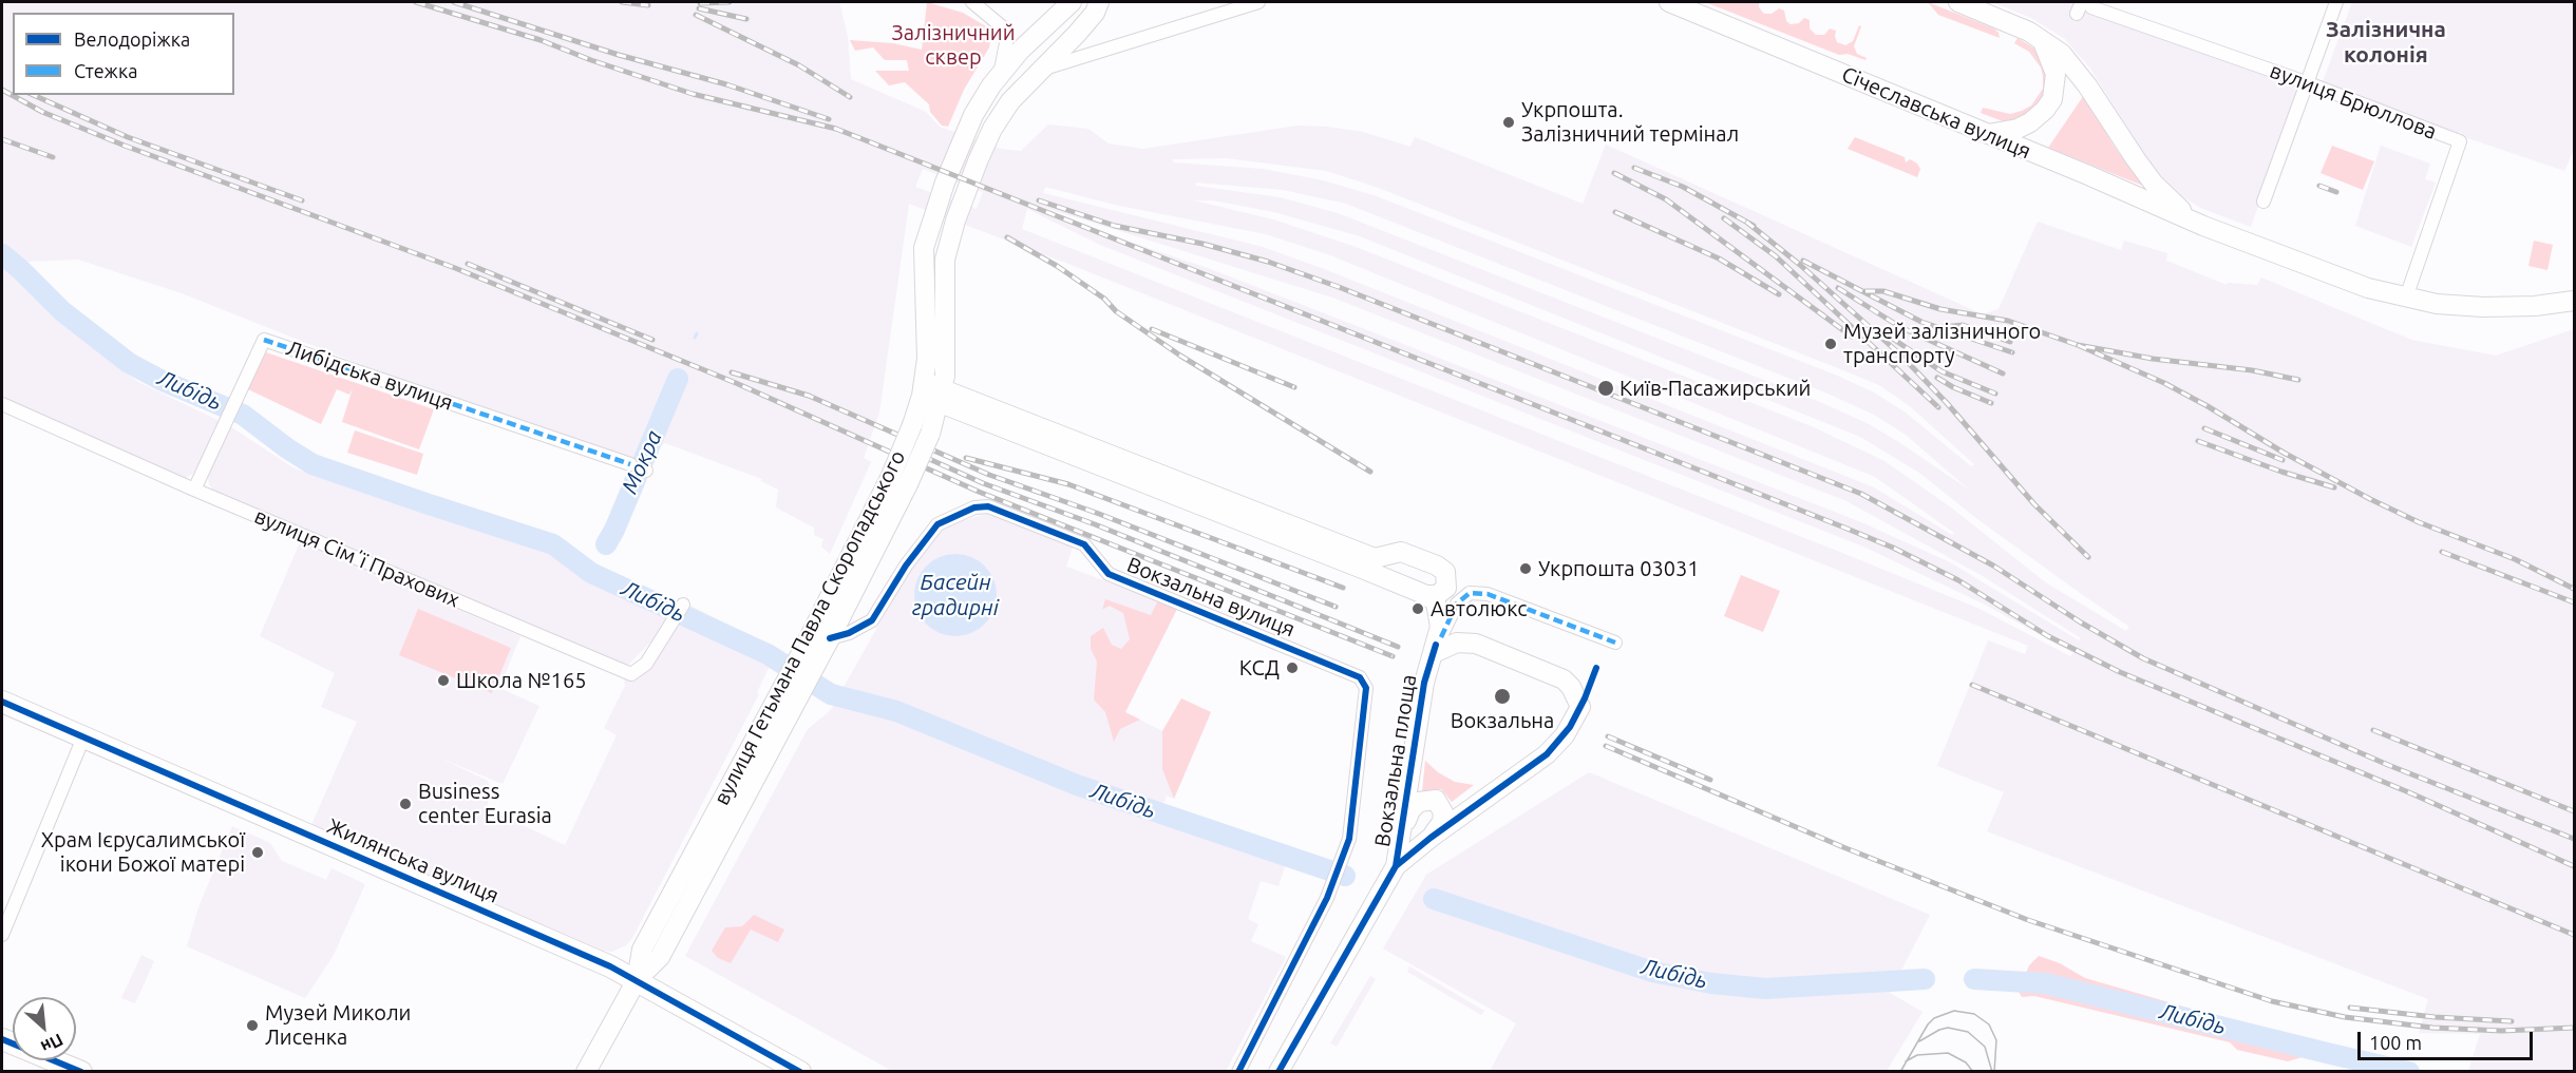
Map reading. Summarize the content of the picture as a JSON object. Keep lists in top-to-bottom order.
{
  "streets": {
    "main road": [
      "Січеславська вулиця",
      "вулиця Гетьмана Павла Скоропадського",
      "Вокзальна площа",
      "Жилянська вулиця"
    ],
    "street": [
      "вулиця Брюллова",
      "Либідська вулиця",
      "вулиця Сімʼї Прахових",
      "Вокзальна вулиця"
    ]
  },
  "crossings": [
    ["Либідська вулиця", "вулиця Сімʼї Прахових"],
    ["Вокзальна вулиця", "вулиця Гетьмана Павла Скоропадського"],
    ["вулиця Гетьмана Павла Скоропадського", "Жилянська вулиця"]
  ],
  "districts": ["Залізнична колонія"],
  "water": ["Либідь", "Мокра", "Басейн градирні"],
  "parks": ["Залізничний сквер"],
  "places": [
    "Укрпошта. Залізничний термінал",
    "Музей залізничного транспорту",
    "Київ-Пасажирський",
    "Укрпошта 03031",
    "Автолюкс",
    "КСД",
    "Школа №165",
    "Вокзальна",
    "Business center Eurasia",
    "Храм Ієрусалимської ікони Божої матері",
    "Музей Миколи Лисенка"
  ],
  "legend": ["Велодоріжка", "Стежка"],
  "scale_bar": "100 m",
  "north": "bottom right"
}
